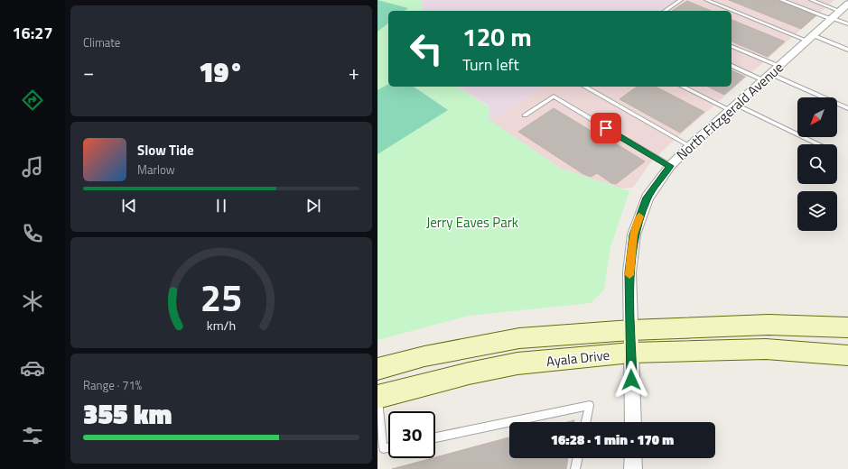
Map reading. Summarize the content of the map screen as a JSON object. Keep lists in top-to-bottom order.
{
  "streets": {
    "main road": ["Ayala Drive"],
    "street": ["North Fitzgerald Avenue"]
  },
  "crossings": [
    ["North Fitzgerald Avenue", "Ayala Drive"]
  ],
  "parks": ["Jerry Eaves Park"],
  "north": "bottom left",
  "page": {
    "tabs": "16:27",
    "tile": [
      "Climate",
      ["Range · 71%", "355 km"]
    ],
    "turn": ["120 m", "Turn left"],
    "heat": ["−", "19°", "+"],
    "song": ["Slow Tide", "Marlow"],
    "limit": "30",
    "trip": "16:28 · 1 min · 170 m",
    "gauge": ["25", "km/h"]
  }
}
